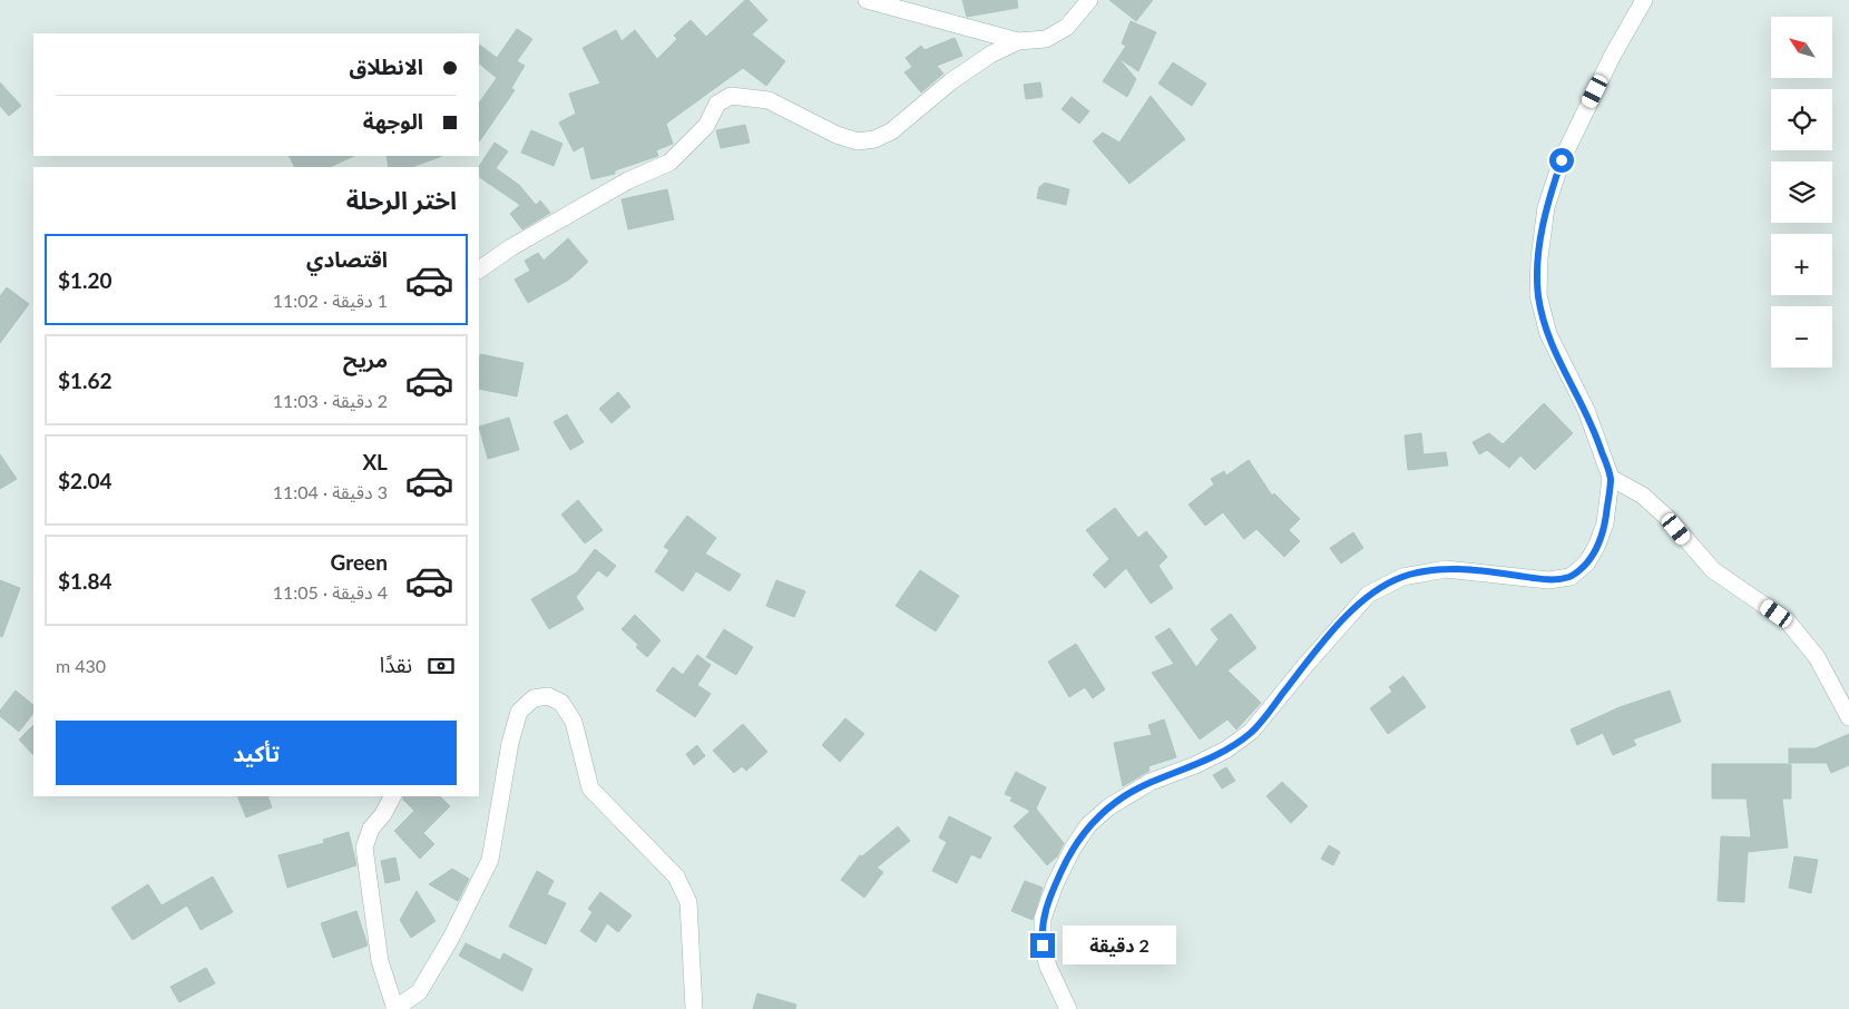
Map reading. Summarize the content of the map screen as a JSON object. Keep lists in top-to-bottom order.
{
  "north": "top left",
  "page": {
    "map_buttons": ["+", "−"],
    "banner": ["الانطلاق", "الوجهة"],
    "heading": "اختر الرحلة",
    "list": [
      {
        "name": "اقتصادي",
        "note": "1 دقيقة · 11:02",
        "value": "$1.20"
      },
      {
        "name": "مريح",
        "note": "2 دقيقة · 11:03",
        "value": "$1.62"
      },
      {
        "name": "XL",
        "note": "3 دقيقة · 11:04",
        "value": "$2.04"
      },
      {
        "name": "Green",
        "note": "4 دقيقة · 11:05",
        "value": "$1.84"
      }
    ],
    "pay": ["نقدًا", "430 m"],
    "buttons": "تأكيد",
    "bubble": "2 دقيقة"
  }
}
